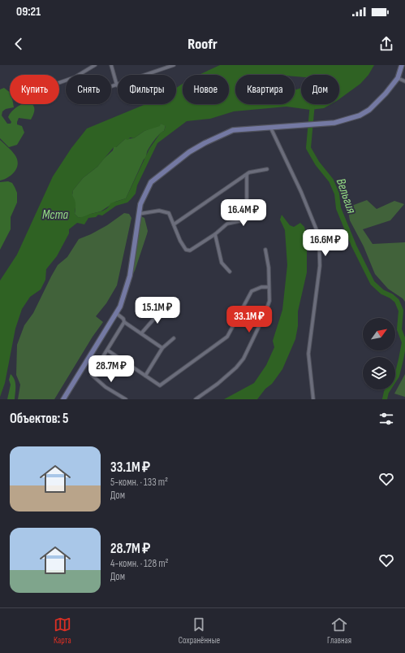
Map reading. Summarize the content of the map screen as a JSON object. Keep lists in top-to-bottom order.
{
  "water": ["Вельгия", "Мста"],
  "north": "top right",
  "page": {
    "status": "09:21",
    "header": "Roofr",
    "chip": [
      "Купить",
      "Снять",
      "Фильтры",
      "Новое",
      "Квартира",
      "Дом"
    ],
    "price": [
      "16.4M ₽",
      "16.6M ₽",
      "15.1M ₽",
      "33.1M ₽",
      "28.7M ₽"
    ],
    "heading": "Объектов: 5",
    "list": [
      {
        "name": "33.1M ₽",
        "note": "5-комн. · 133 m² · Дом"
      },
      {
        "name": "28.7M ₽",
        "note": "4-комн. · 128 m² · Дом"
      }
    ],
    "tabs": ["Карта", "Сохранённые", "Главная"]
  }
}
